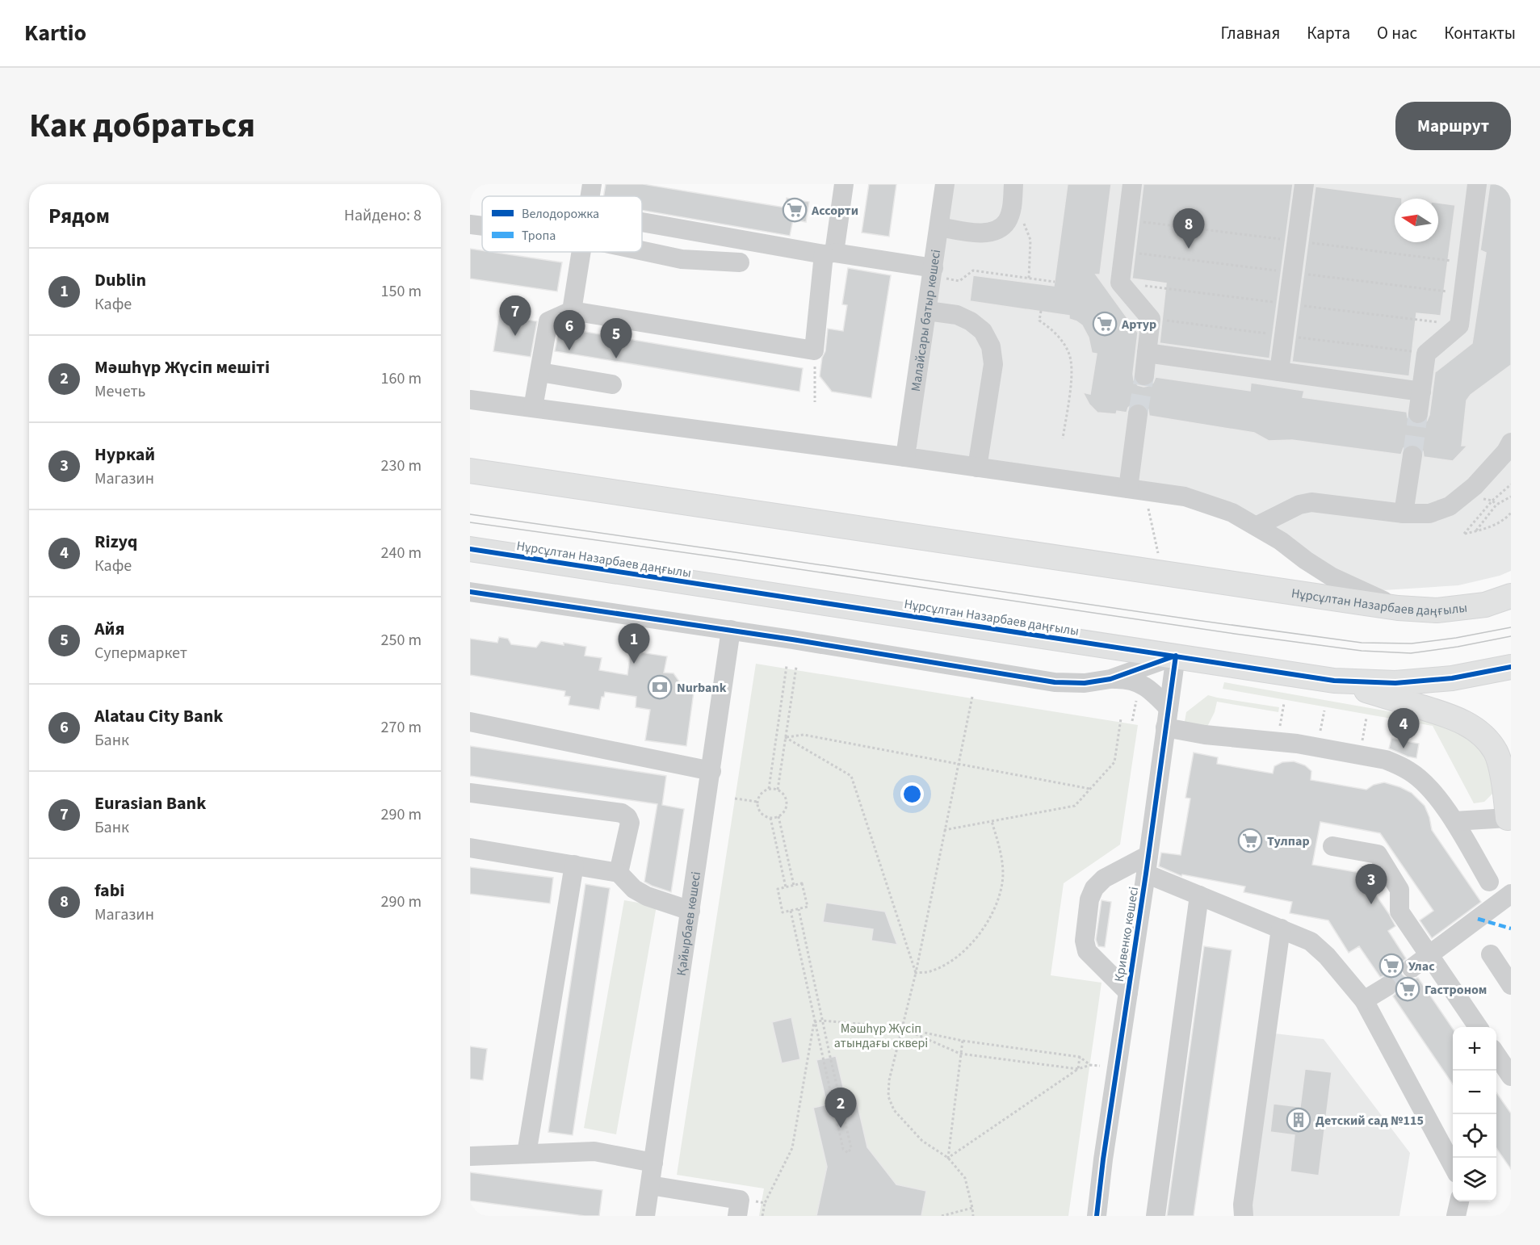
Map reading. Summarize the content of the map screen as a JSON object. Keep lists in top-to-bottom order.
{
  "streets": {
    "main road": ["Нұрсұлтан Назарбаев даңғылы"],
    "street": ["Малайсары батыр көшесі", "Қайырбаев көшесі", "Кривенко көшесі"]
  },
  "crossings": [
    ["Нұрсұлтан Назарбаев даңғылы", "Кривенко көшесі"]
  ],
  "parks": ["Мәшһүр Жүсіп атындағы сквері"],
  "places": {
    "supermarket": [
      "Ассорти",
      "Артур",
      "Тулпар",
      "Улас",
      "Гастроном"
    ],
    "bank": ["Nurbank"],
    "building": ["Детский сад №115"]
  },
  "legend": ["Велодорожка", "Тропа"],
  "north": "left",
  "page": {
    "header": "Kartio",
    "nav": [
      "Главная",
      "Карта",
      "О нас",
      "Контакты"
    ],
    "title": "Как добраться",
    "buttons": "Маршрут",
    "heading": ["Рядом", "Найдено: 8"],
    "pins": [
      "8",
      "7",
      "6",
      "5",
      "1",
      "4",
      "3",
      "2"
    ],
    "list": [
      {
        "mark": "1",
        "name": "Dublin",
        "note": "Кафе",
        "value": "150 m"
      },
      {
        "mark": "2",
        "name": "Мәшһүр Жүсіп мешіті",
        "note": "Мечеть",
        "value": "160 m"
      },
      {
        "mark": "3",
        "name": "Нуркай",
        "note": "Магазин",
        "value": "230 m"
      },
      {
        "mark": "4",
        "name": "Rizyq",
        "note": "Кафе",
        "value": "240 m"
      },
      {
        "mark": "5",
        "name": "Айя",
        "note": "Супермаркет",
        "value": "250 m"
      },
      {
        "mark": "6",
        "name": "Alatau City Bank",
        "note": "Банк",
        "value": "270 m"
      },
      {
        "mark": "7",
        "name": "Eurasian Bank",
        "note": "Банк",
        "value": "290 m"
      },
      {
        "mark": "8",
        "name": "fabi",
        "note": "Магазин",
        "value": "290 m"
      }
    ],
    "map_buttons": ["+", "−"]
  }
}
